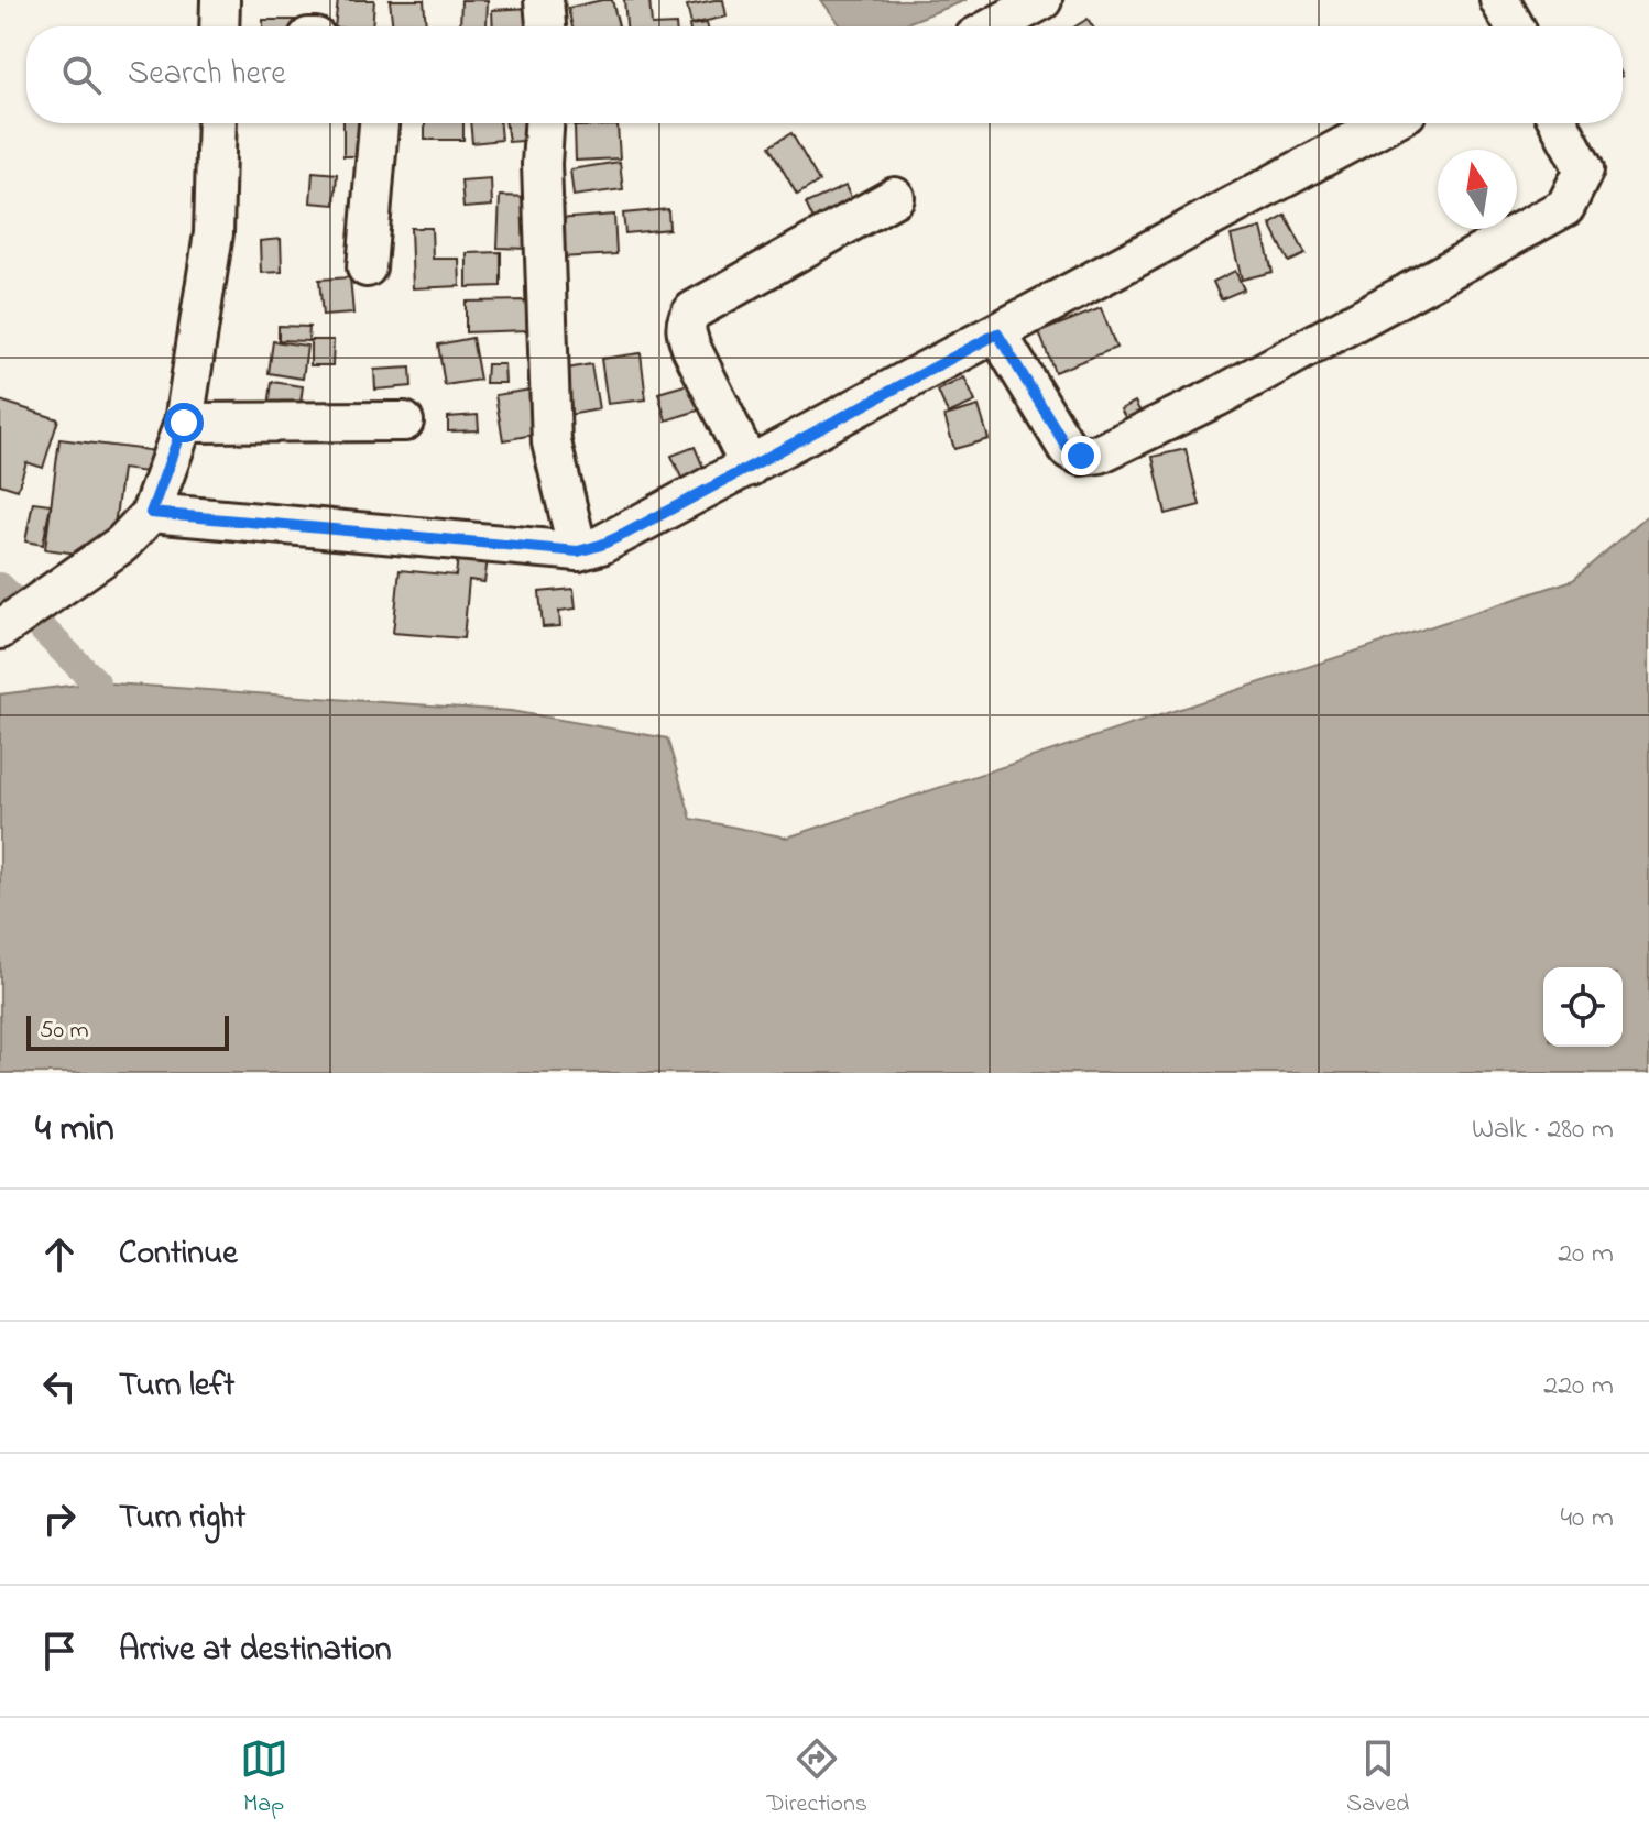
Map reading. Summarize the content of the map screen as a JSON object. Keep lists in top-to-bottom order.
{
  "scale_bar": "50 m",
  "north": "top",
  "page": {
    "search": "Search here",
    "scale": "50 m",
    "heading": ["4 min", "Walk · 280 m"],
    "list": [
      ["Continue", "20 m"],
      ["Turn left", "220 m"],
      ["Turn right", "40 m"],
      "Arrive at destination"
    ],
    "nav": ["Map", "Directions", "Saved"]
  }
}
